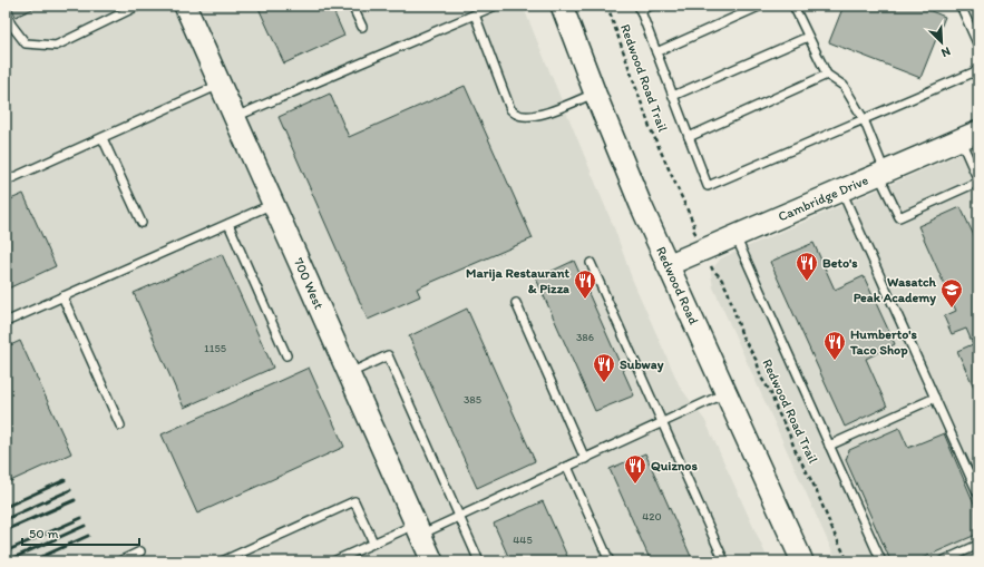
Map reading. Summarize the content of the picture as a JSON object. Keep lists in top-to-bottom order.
{
  "streets": {
    "street": ["Cambridge Drive", "700 West", "Redwood Road"],
    "path": ["Redwood Road Trail"]
  },
  "crossings": [
    ["Cambridge Drive", "Redwood Road"]
  ],
  "places": {
    "restaurant": [
      "Beto's",
      "Marija Restaurant & Pizza",
      "Humberto's Taco Shop",
      "Subway",
      "Quiznos"
    ],
    "school or university": ["Wasatch Peak Academy"]
  },
  "house_numbers": [
    "386",
    "1155",
    "385",
    "420",
    "445"
  ],
  "scale_bar": "50 m",
  "north": "bottom right"
}
